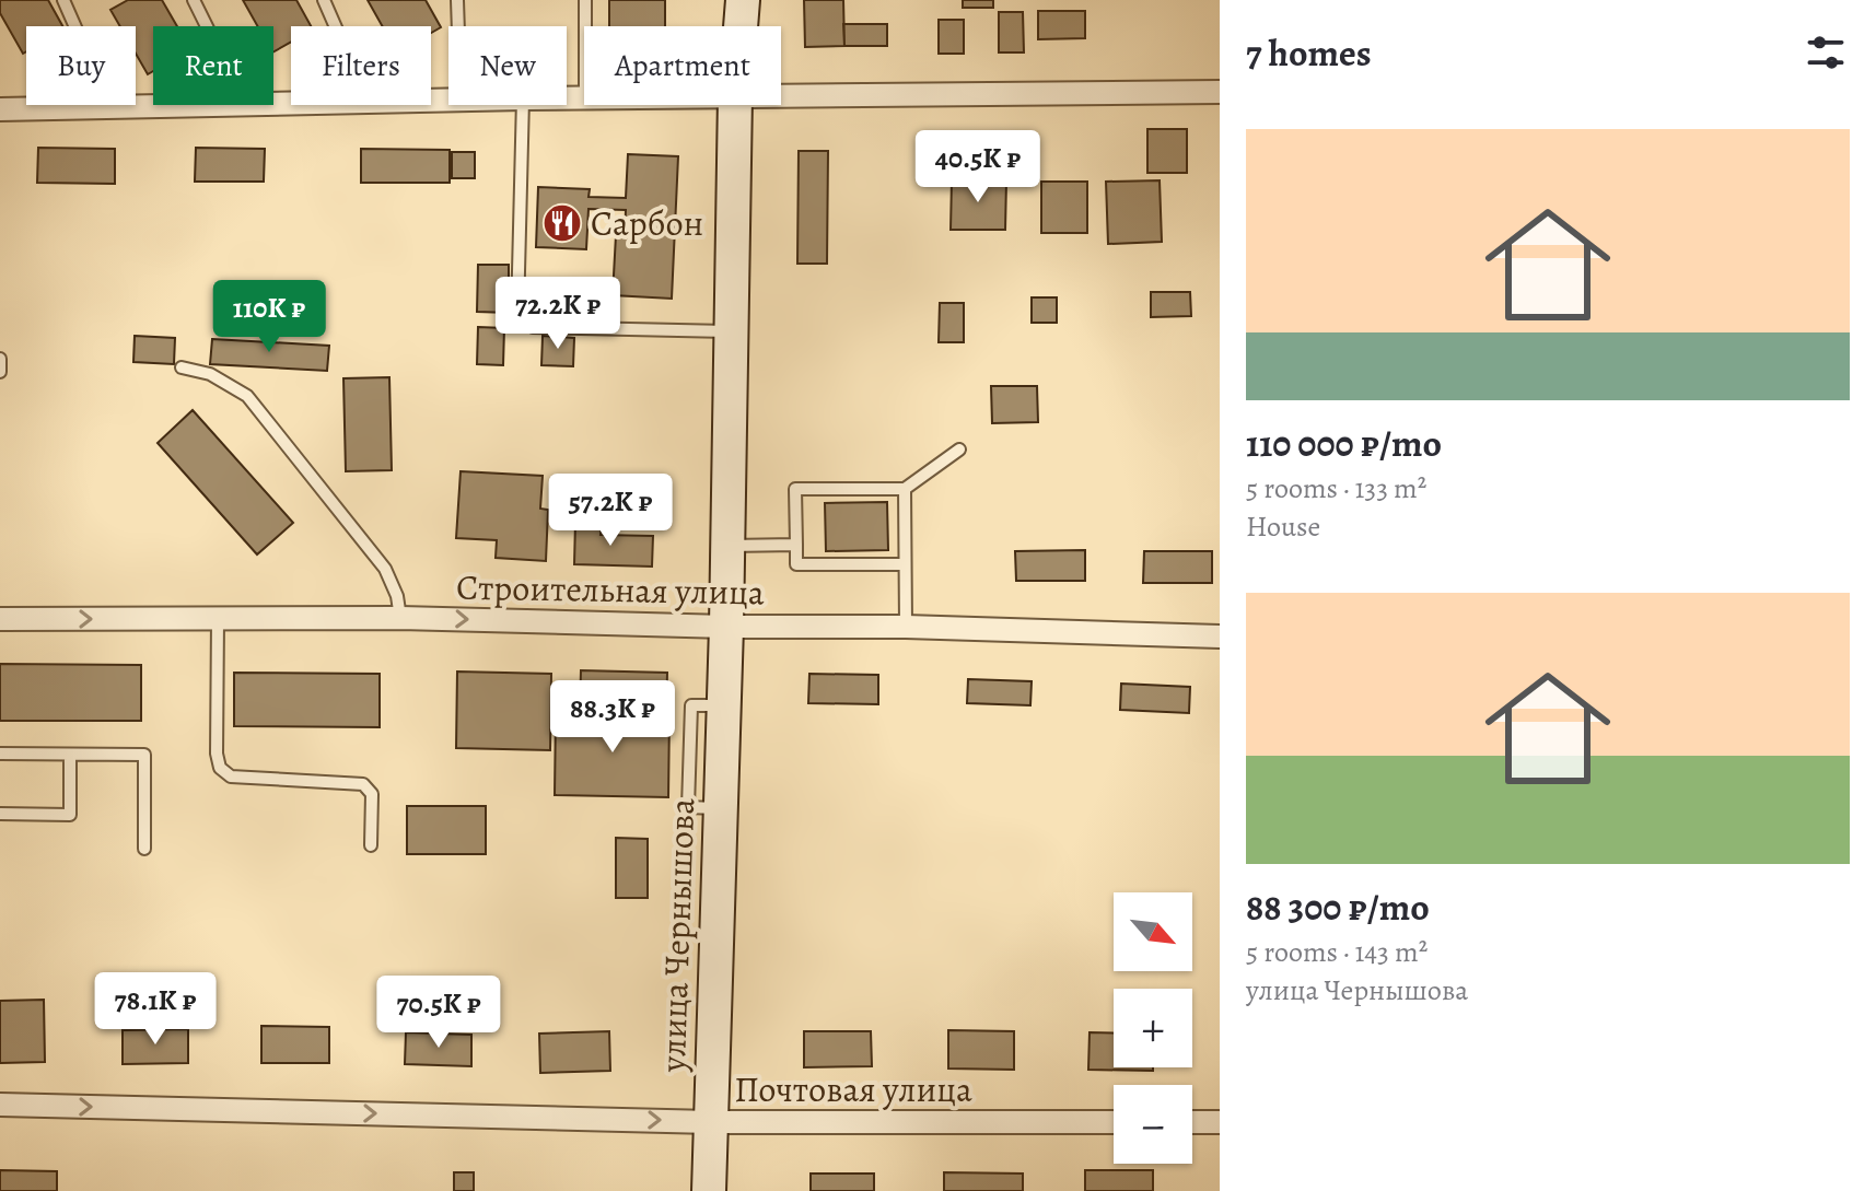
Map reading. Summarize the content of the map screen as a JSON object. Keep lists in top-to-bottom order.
{
  "streets": {
    "street": ["Строительная улица", "улица Чернышова", "Почтовая улица"]
  },
  "crossings": [
    ["Строительная улица", "улица Чернышова"],
    ["улица Чернышова", "Почтовая улица"]
  ],
  "one_way": ["Строительная улица", "Почтовая улица"],
  "places": {
    "restaurant": ["Сарбон"]
  },
  "north": "bottom right",
  "page": {
    "heading": "7 homes",
    "chip": [
      "Buy",
      "Rent",
      "Filters",
      "New",
      "Apartment"
    ],
    "list": [
      {
        "name": "110 000 ₽/mo",
        "note": "5 rooms · 133 m² · House"
      },
      {
        "name": "88 300 ₽/mo",
        "note": "5 rooms · 143 m² · улица Чернышова"
      }
    ],
    "price": [
      "40.5K ₽",
      "72.2K ₽",
      "110K ₽",
      "57.2K ₽",
      "88.3K ₽",
      "78.1K ₽",
      "70.5K ₽"
    ],
    "map_buttons": ["+", "−"]
  }
}
